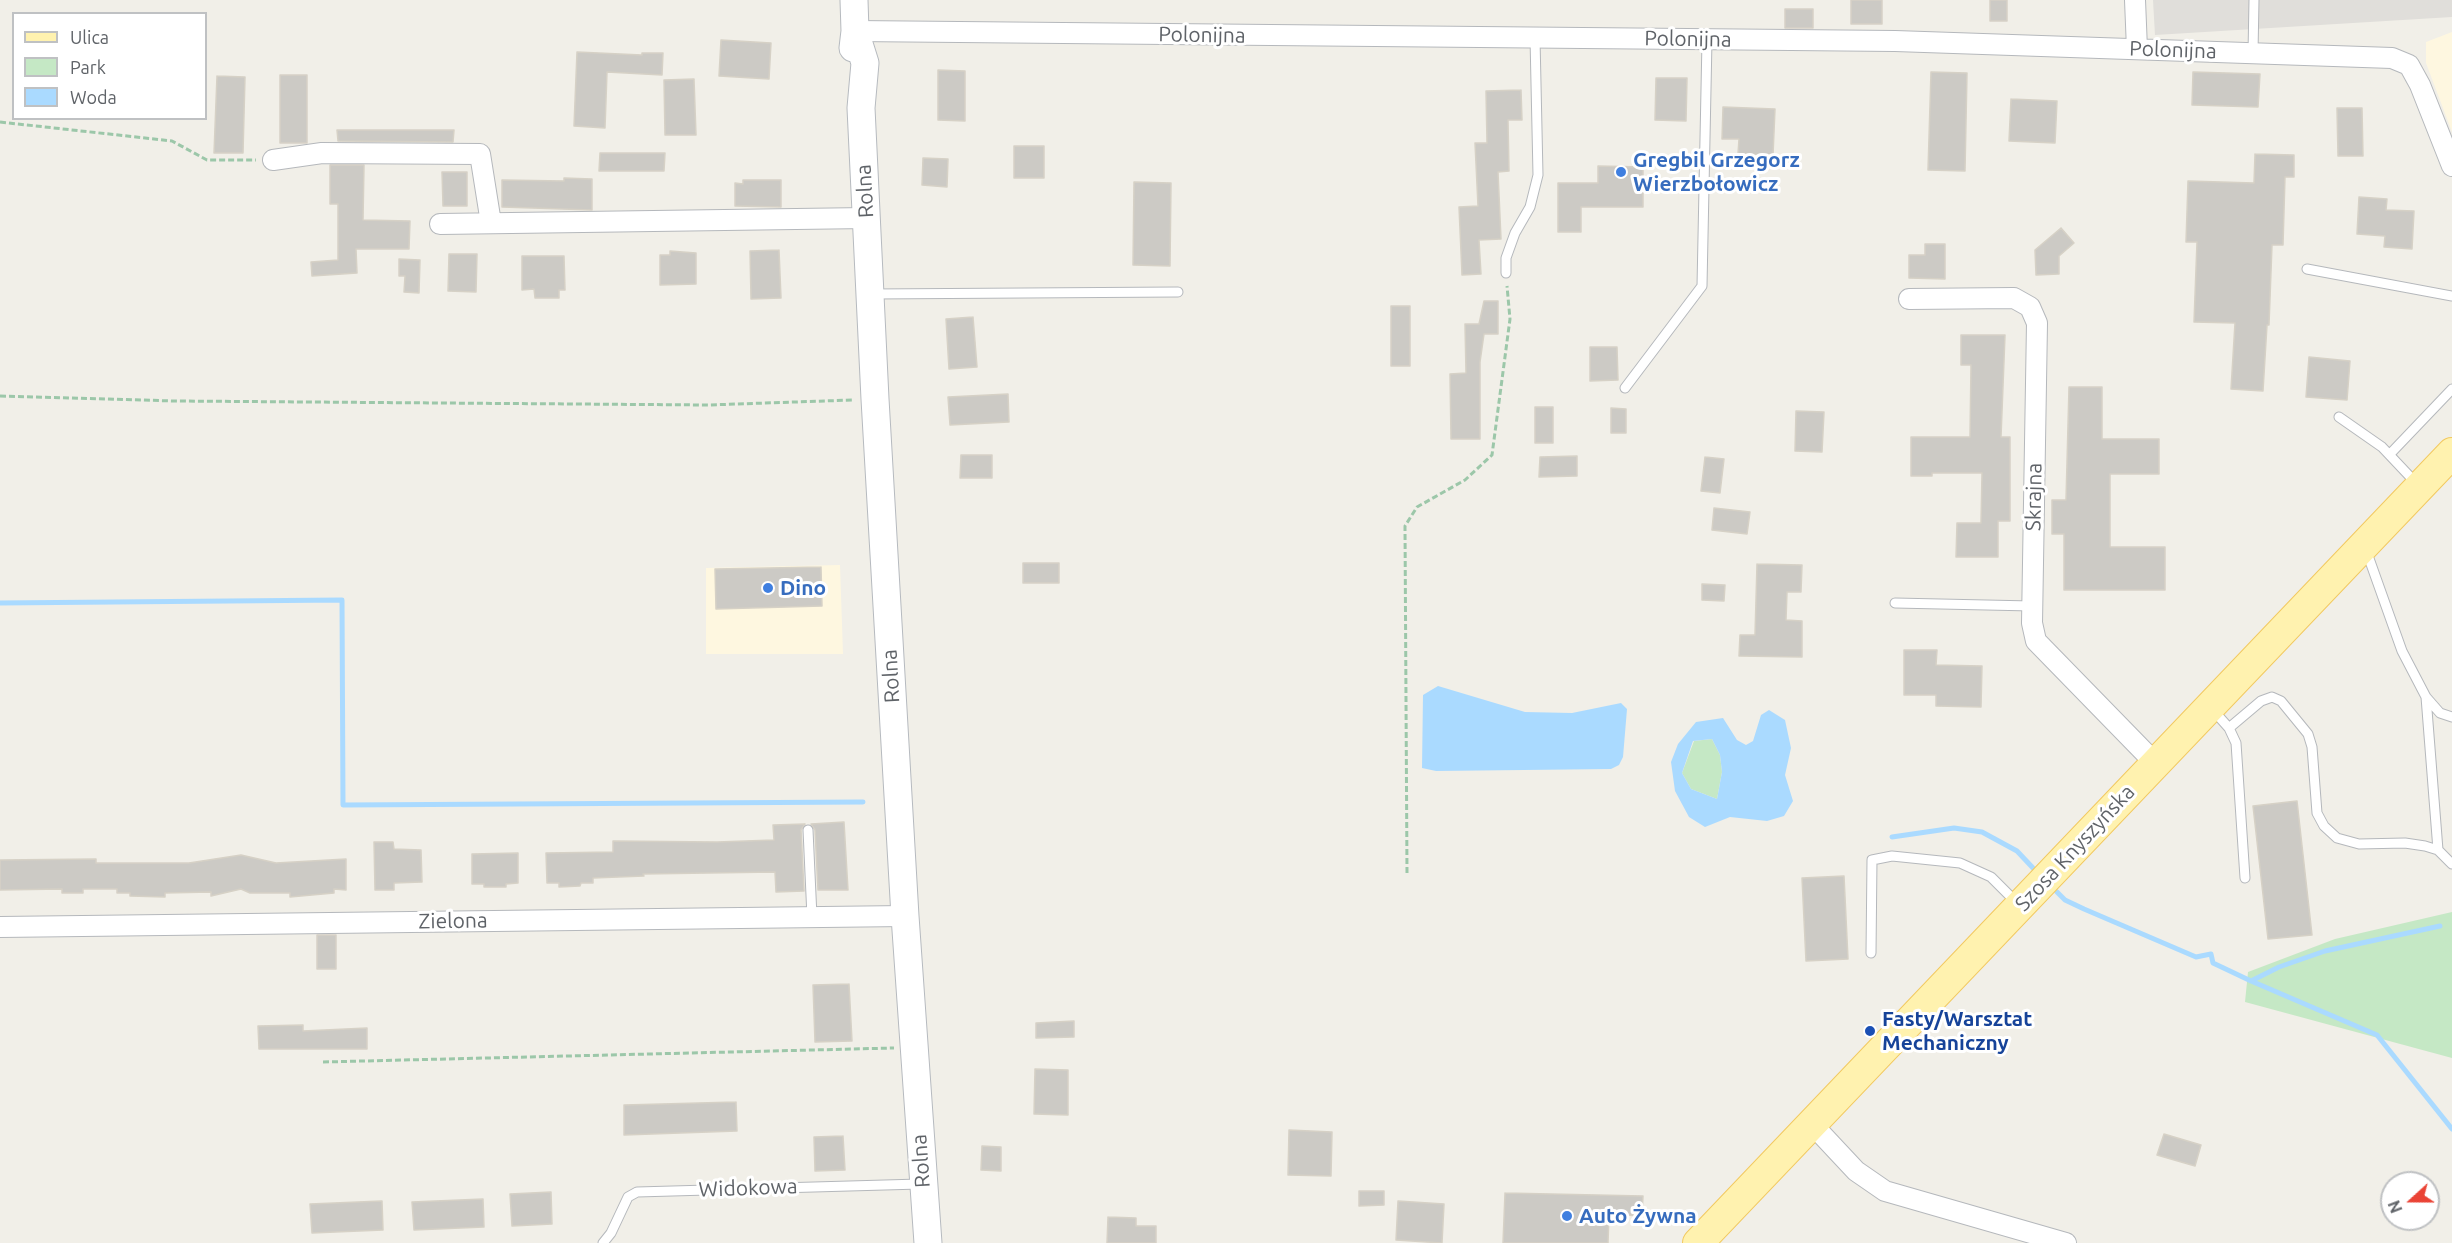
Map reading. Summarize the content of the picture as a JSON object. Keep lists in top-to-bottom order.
{
  "streets": {
    "main road": ["Szosa Knyszyńska"],
    "street": [
      "Polonijna",
      "Rolna",
      "Skrajna",
      "Zielona"
    ],
    "lane": ["Widokowa"]
  },
  "crossings": [
    ["Polonijna", "Rolna"],
    ["Rolna", "Zielona"],
    ["Rolna", "Widokowa"],
    ["Skrajna", "Szosa Knyszyńska"]
  ],
  "places": [
    "Gregbil Grzegorz Wierzbołowicz",
    "Dino",
    "Fasty/Warsztat Mechaniczny",
    "Auto Żywna"
  ],
  "legend": ["Ulica", "Park", "Woda"],
  "north": "left"
}
